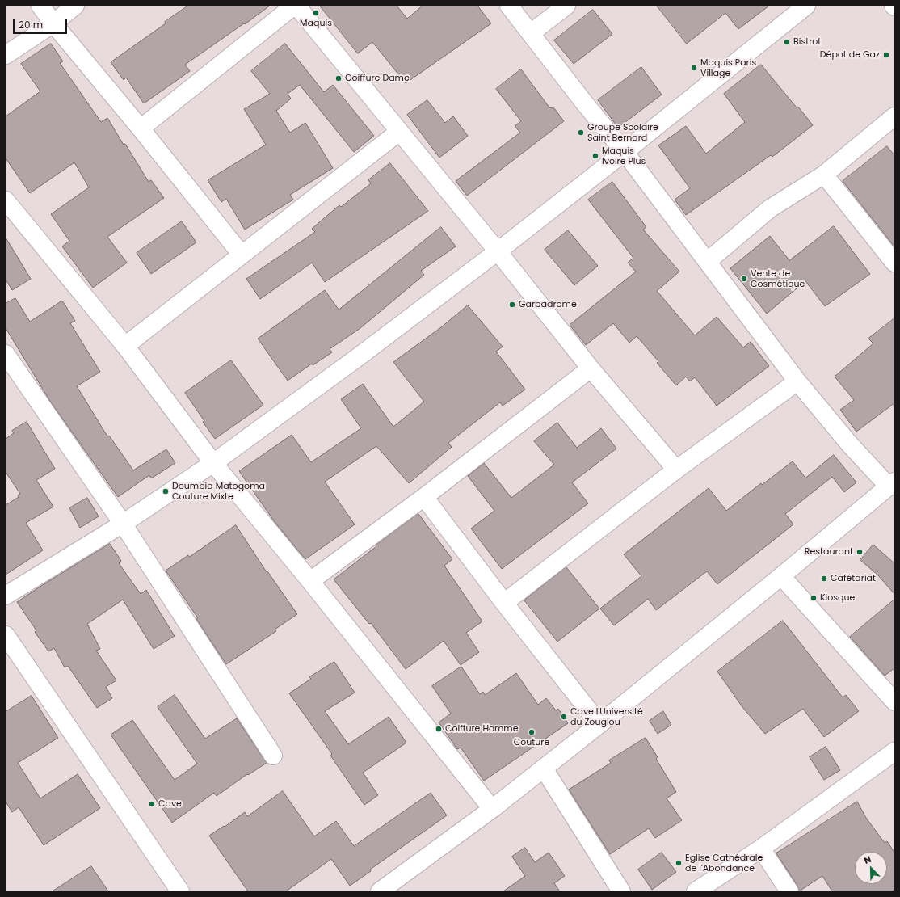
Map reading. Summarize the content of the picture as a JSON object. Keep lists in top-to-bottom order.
{
  "places": [
    "Maquis",
    "Bistrot",
    "Dépot de Gaz",
    "Maquis Paris Village",
    "Coiffure Dame",
    "Groupe Scolaire Saint Bernard",
    "Maquis Ivoire Plus",
    "Vente de Cosmétique",
    "Garbadrome",
    "Doumbia Matogoma Couture Mixte",
    "Restaurant",
    "Cafétariat",
    "Kiosque",
    "Cave l'Université du Zouglou",
    "Coiffure Homme",
    "Couture",
    "Cave",
    "Eglise Cathédrale de l'Abondance"
  ],
  "scale_bar": "20 m",
  "north": "top left"
}
